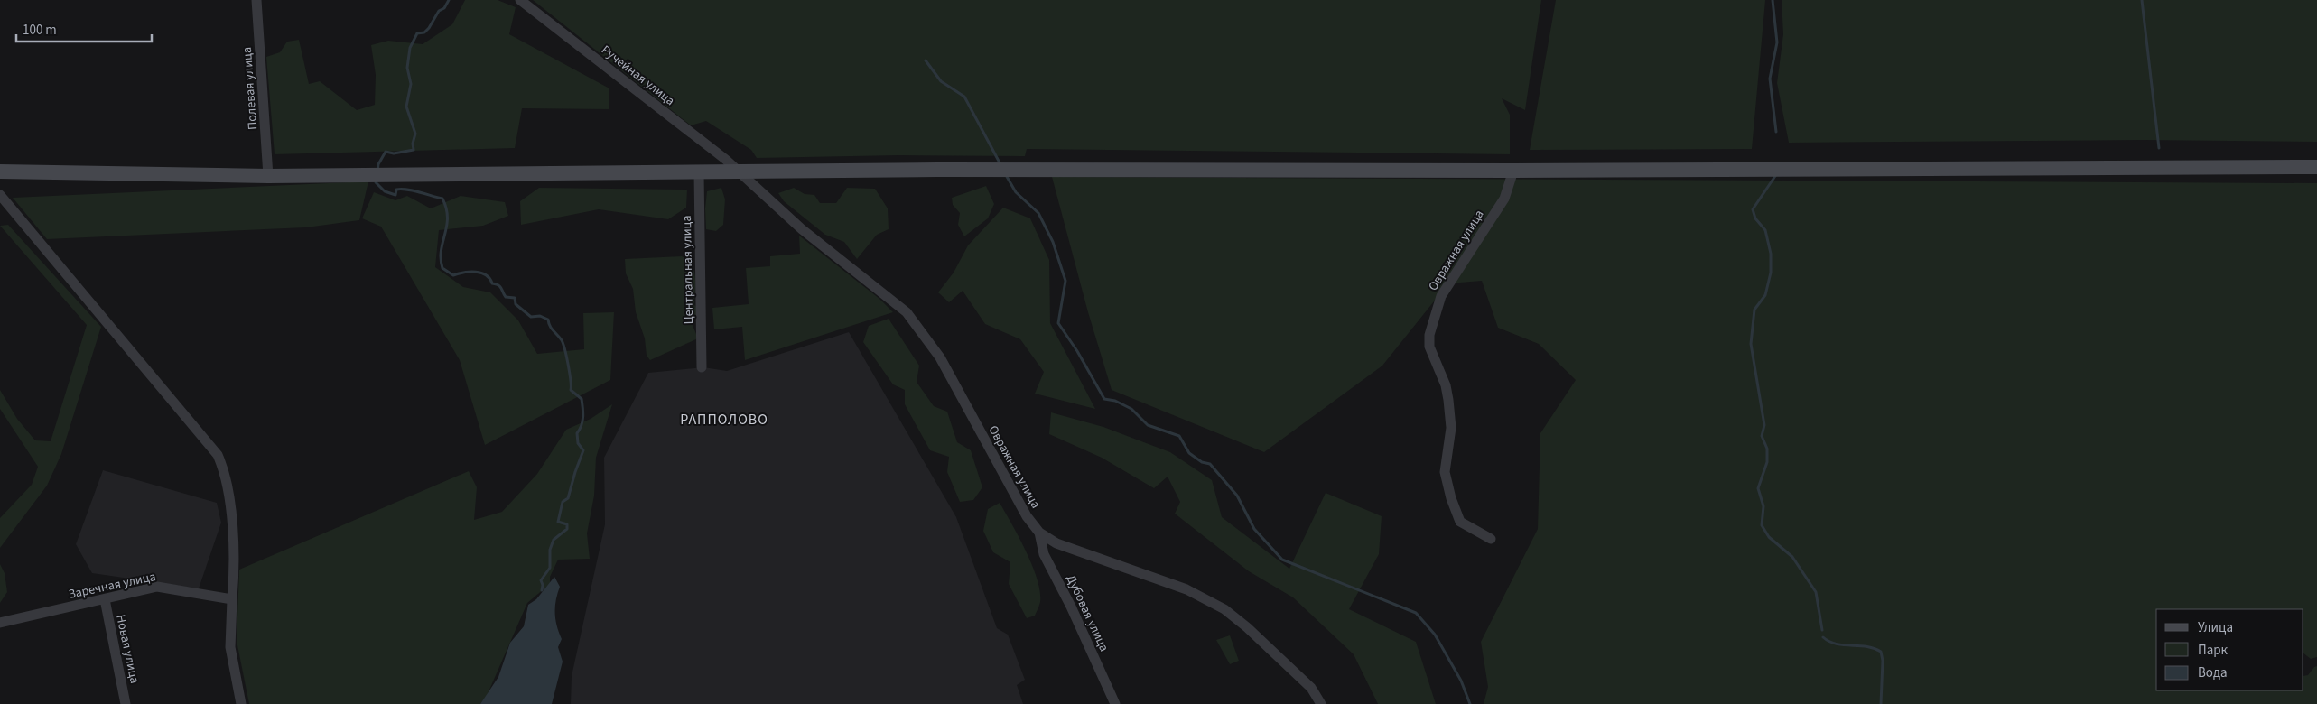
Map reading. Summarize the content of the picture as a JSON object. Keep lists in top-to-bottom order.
{
  "streets": {
    "street": [
      "Ручейная улица",
      "Полевая улица",
      "Овражная улица",
      "Центральная улица",
      "Заречная улица",
      "Дубовая улица",
      "Новая улица"
    ]
  },
  "crossings": [
    ["Ручейная улица", "Овражная улица"],
    ["Овражная улица", "Дубовая улица"],
    ["Заречная улица", "Новая улица"]
  ],
  "districts": ["РАППОЛОВО"],
  "legend": ["Улица", "Парк", "Вода"],
  "scale_bar": "100 m"
}
